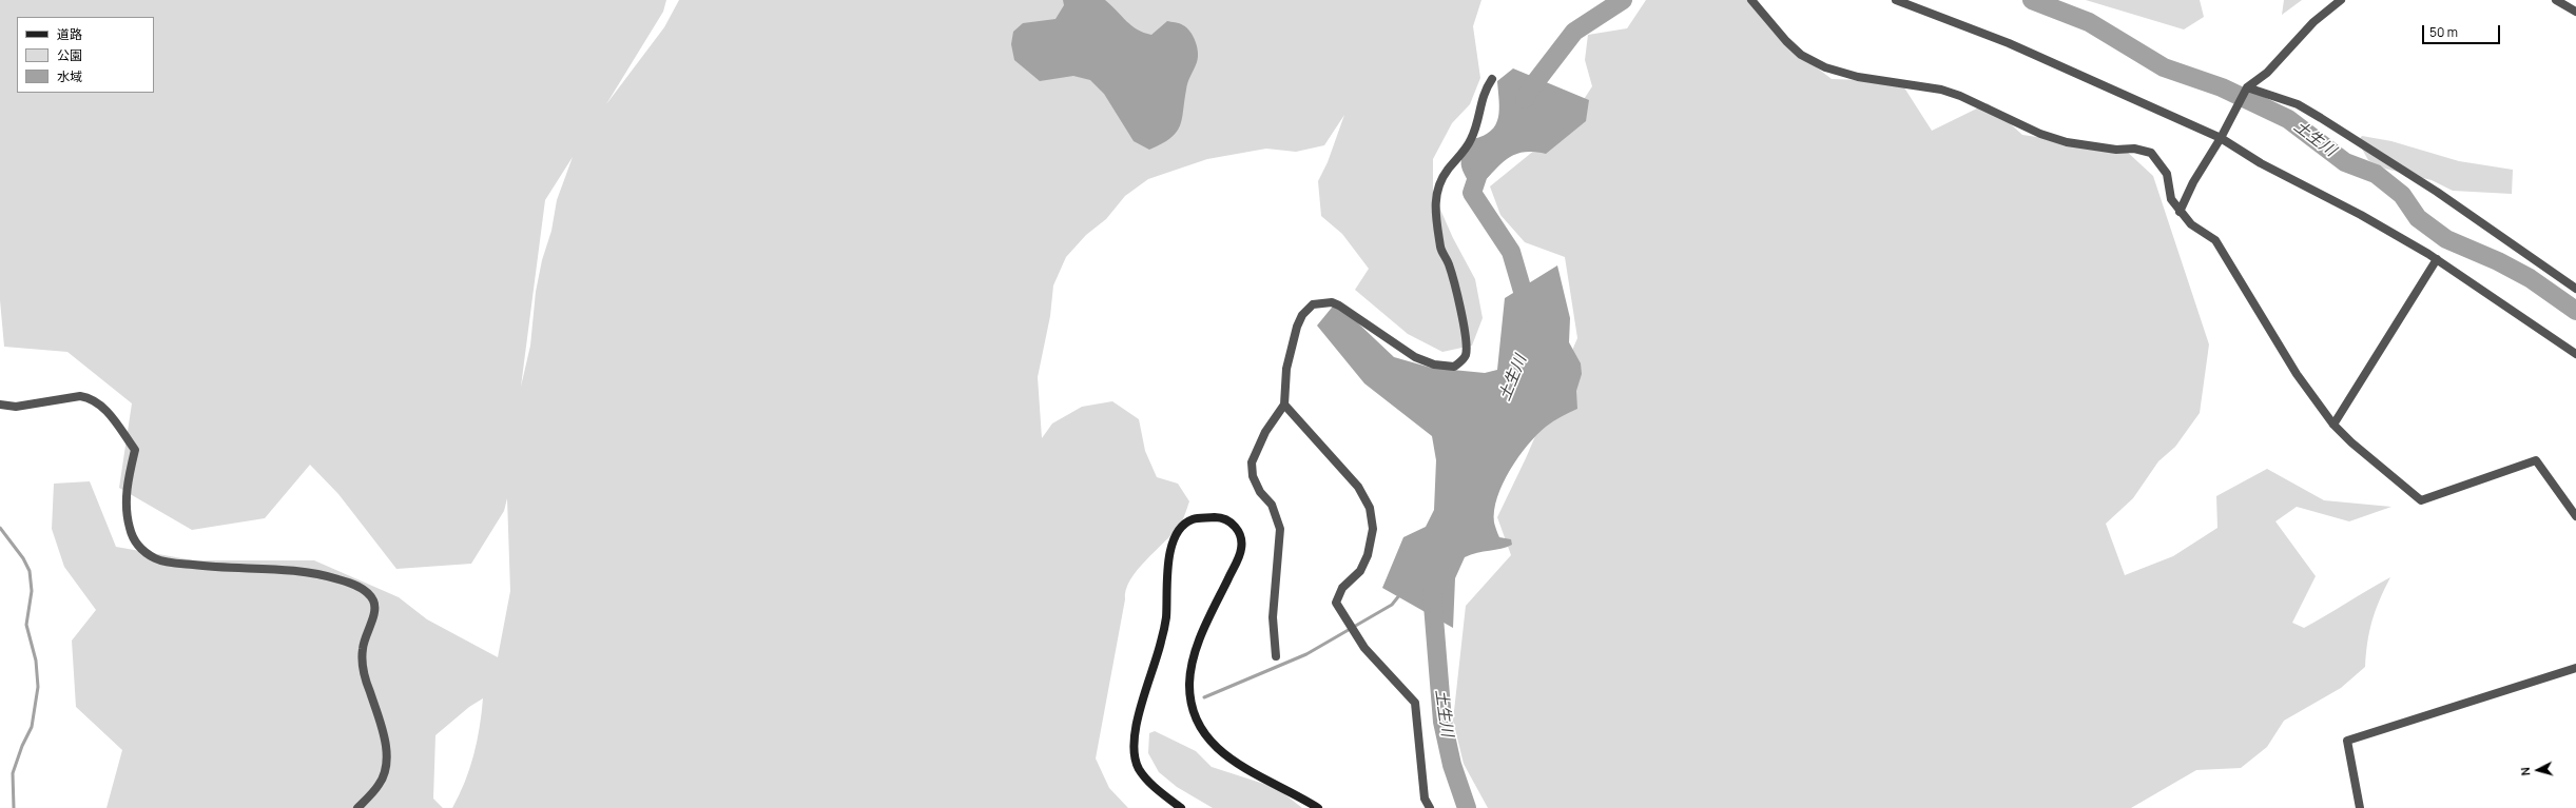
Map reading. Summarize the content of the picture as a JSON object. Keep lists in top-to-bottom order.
{
  "water": ["土生川"],
  "legend": ["道路", "公園", "水域"],
  "scale_bar": "50 m",
  "north": "left"
}
